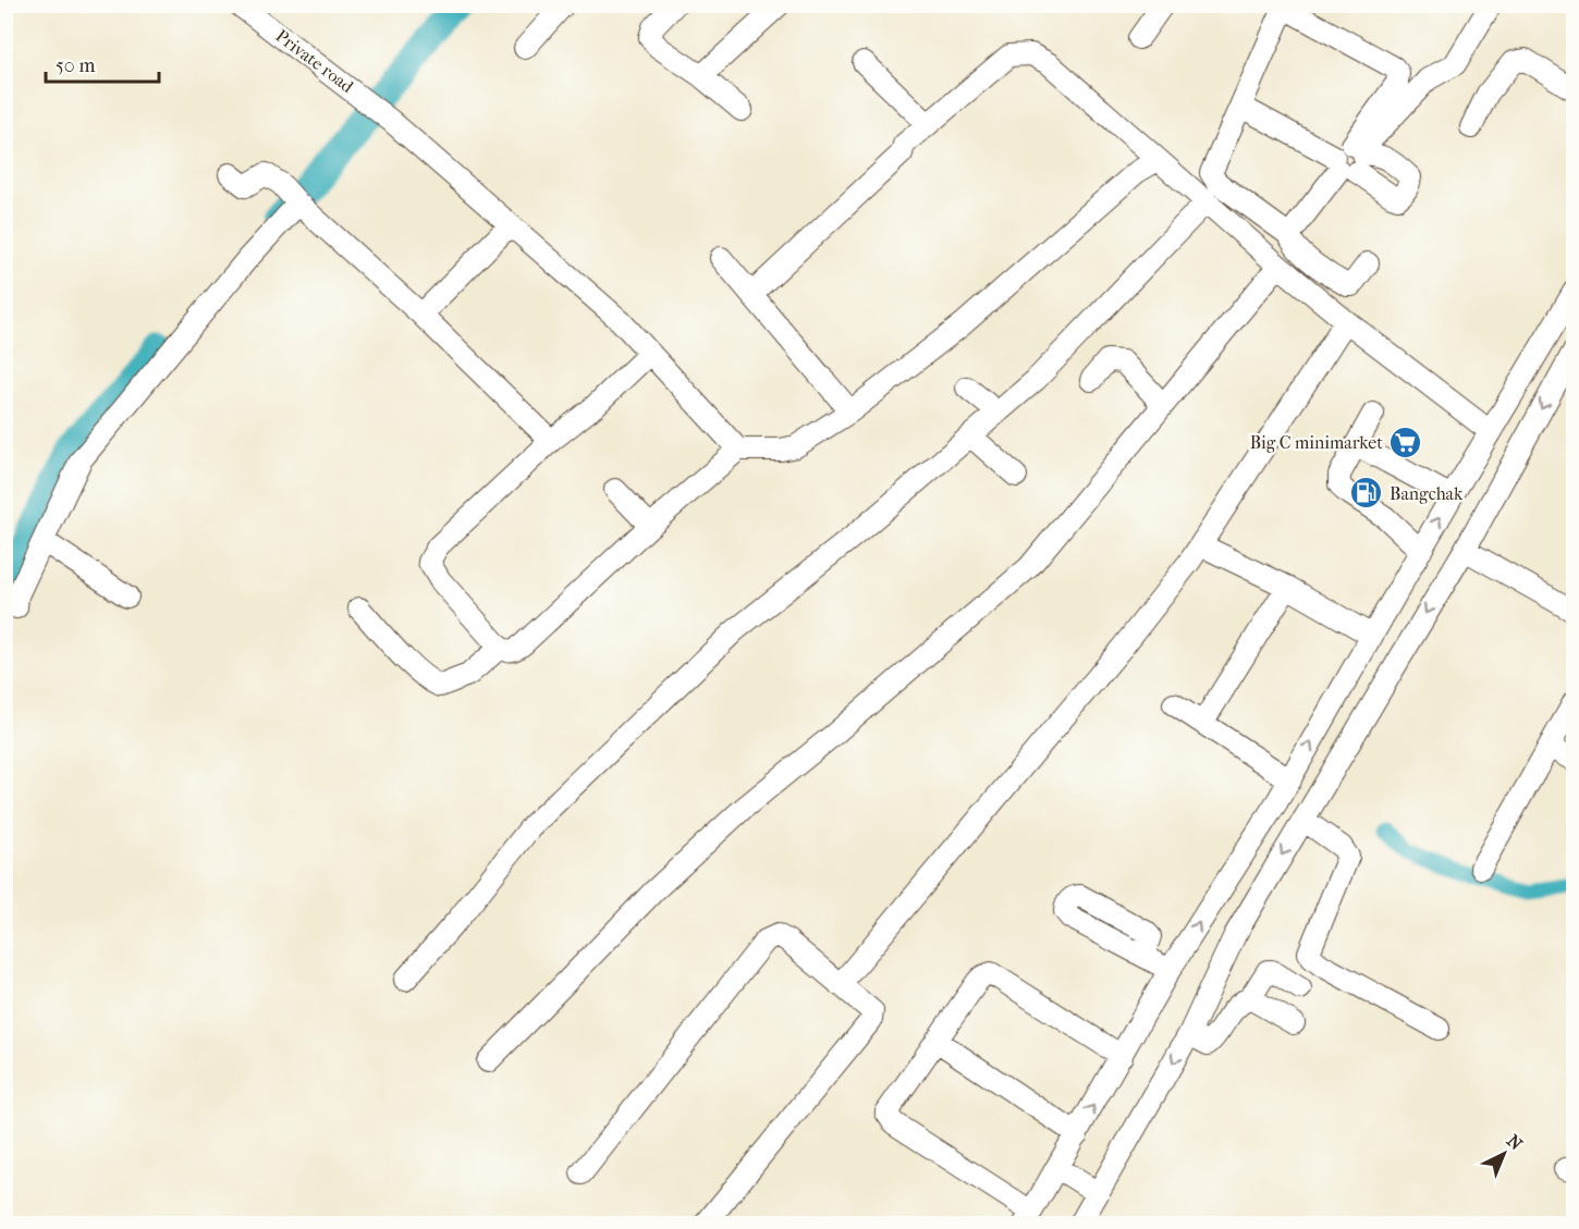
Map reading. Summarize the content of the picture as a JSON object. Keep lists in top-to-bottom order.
{
  "streets": {
    "street": ["Private road"]
  },
  "places": {
    "supermarket": ["Big C minimarket"],
    "fuel station": ["Bangchak"]
  },
  "scale_bar": "50 m",
  "north": "top right"
}
